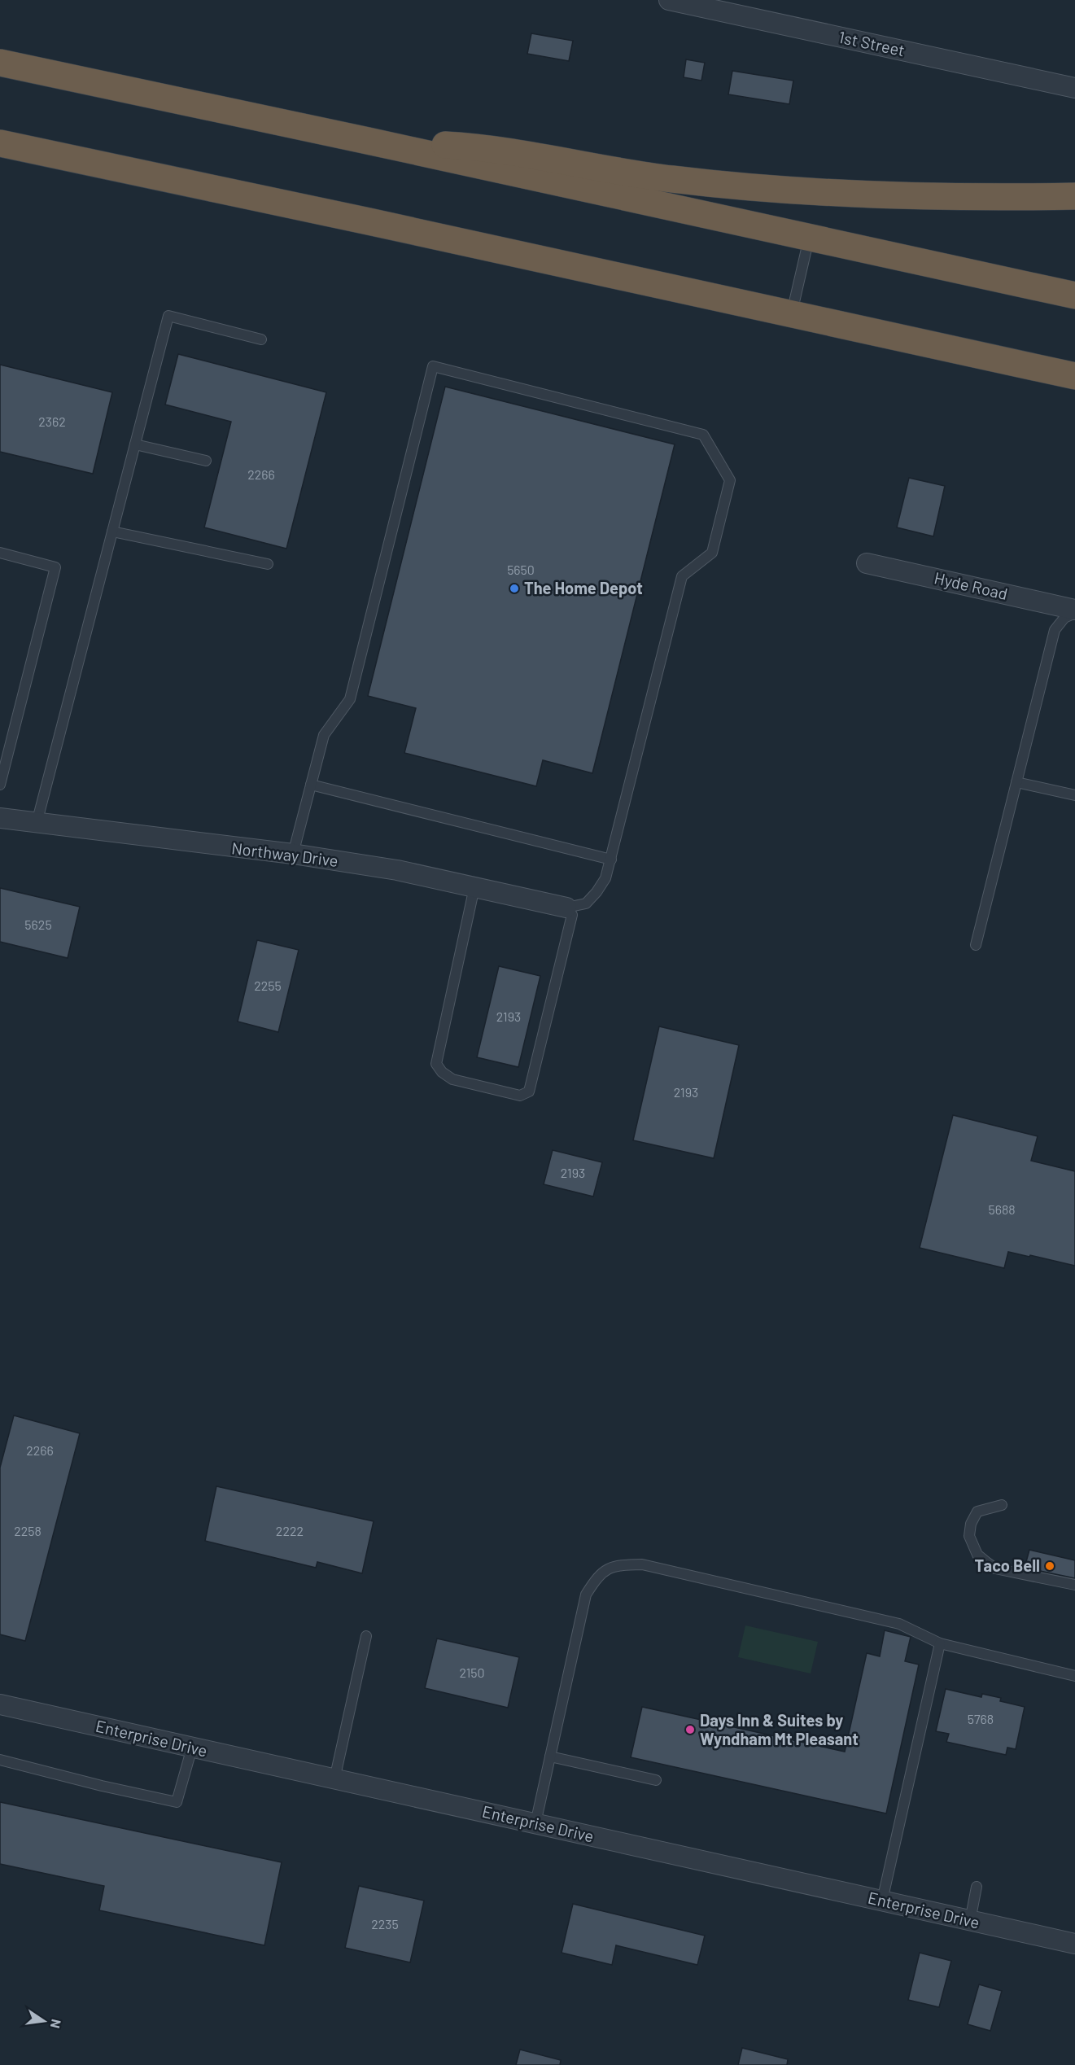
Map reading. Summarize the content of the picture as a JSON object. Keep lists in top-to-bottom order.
{
  "streets": {
    "street": [
      "1st Street",
      "Hyde Road",
      "Northway Drive",
      "Enterprise Drive"
    ]
  },
  "places": ["The Home Depot", "Taco Bell", "Days Inn & Suites by Wyndham Mt Pleasant"],
  "house_numbers": [
    "2362",
    "2266",
    "5650",
    "5625",
    "2255",
    "2193",
    "2193",
    "2193",
    "5688",
    "2266",
    "2258",
    "2222",
    "2150",
    "5768",
    "2235"
  ],
  "north": "right"
}
